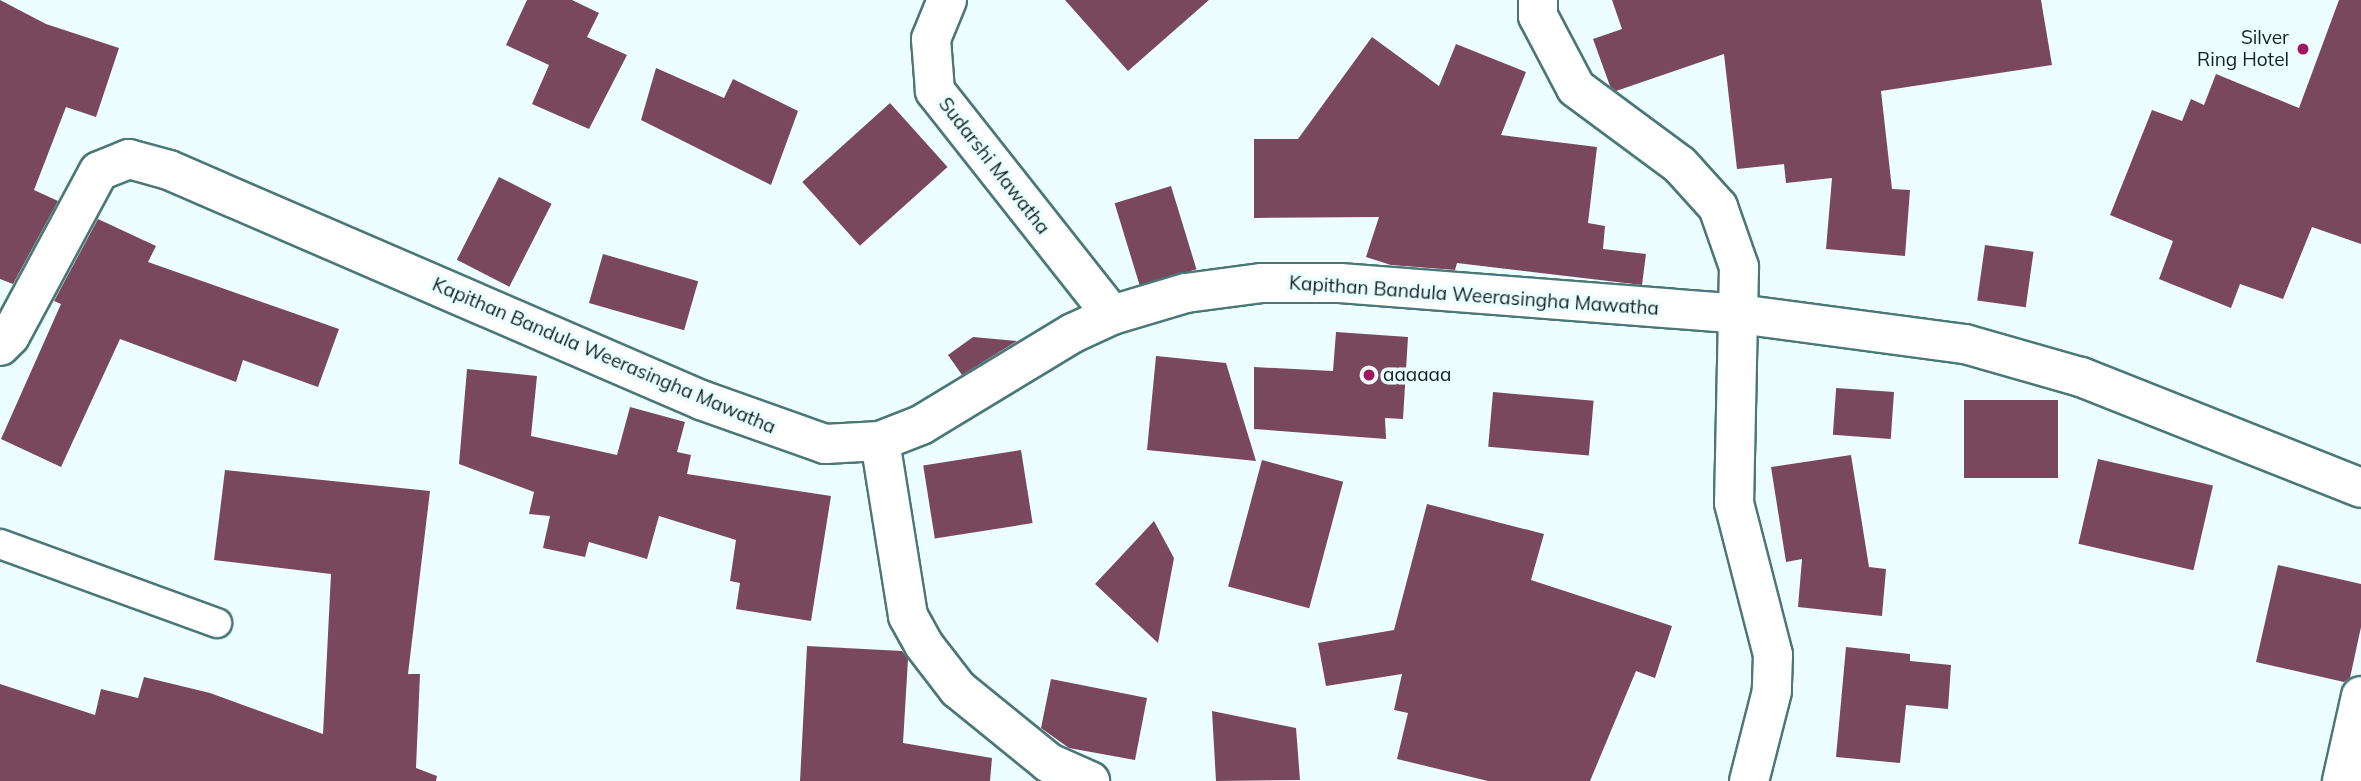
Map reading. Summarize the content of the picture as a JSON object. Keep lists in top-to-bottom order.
{
  "streets": {
    "street": ["Sudarshi Mawatha", "Kapithan Bandula Weerasingha Mawatha"]
  },
  "crossings": [
    ["Sudarshi Mawatha", "Kapithan Bandula Weerasingha Mawatha"]
  ],
  "places": ["Silver Ring Hotel", "aaaaaa"]
}
